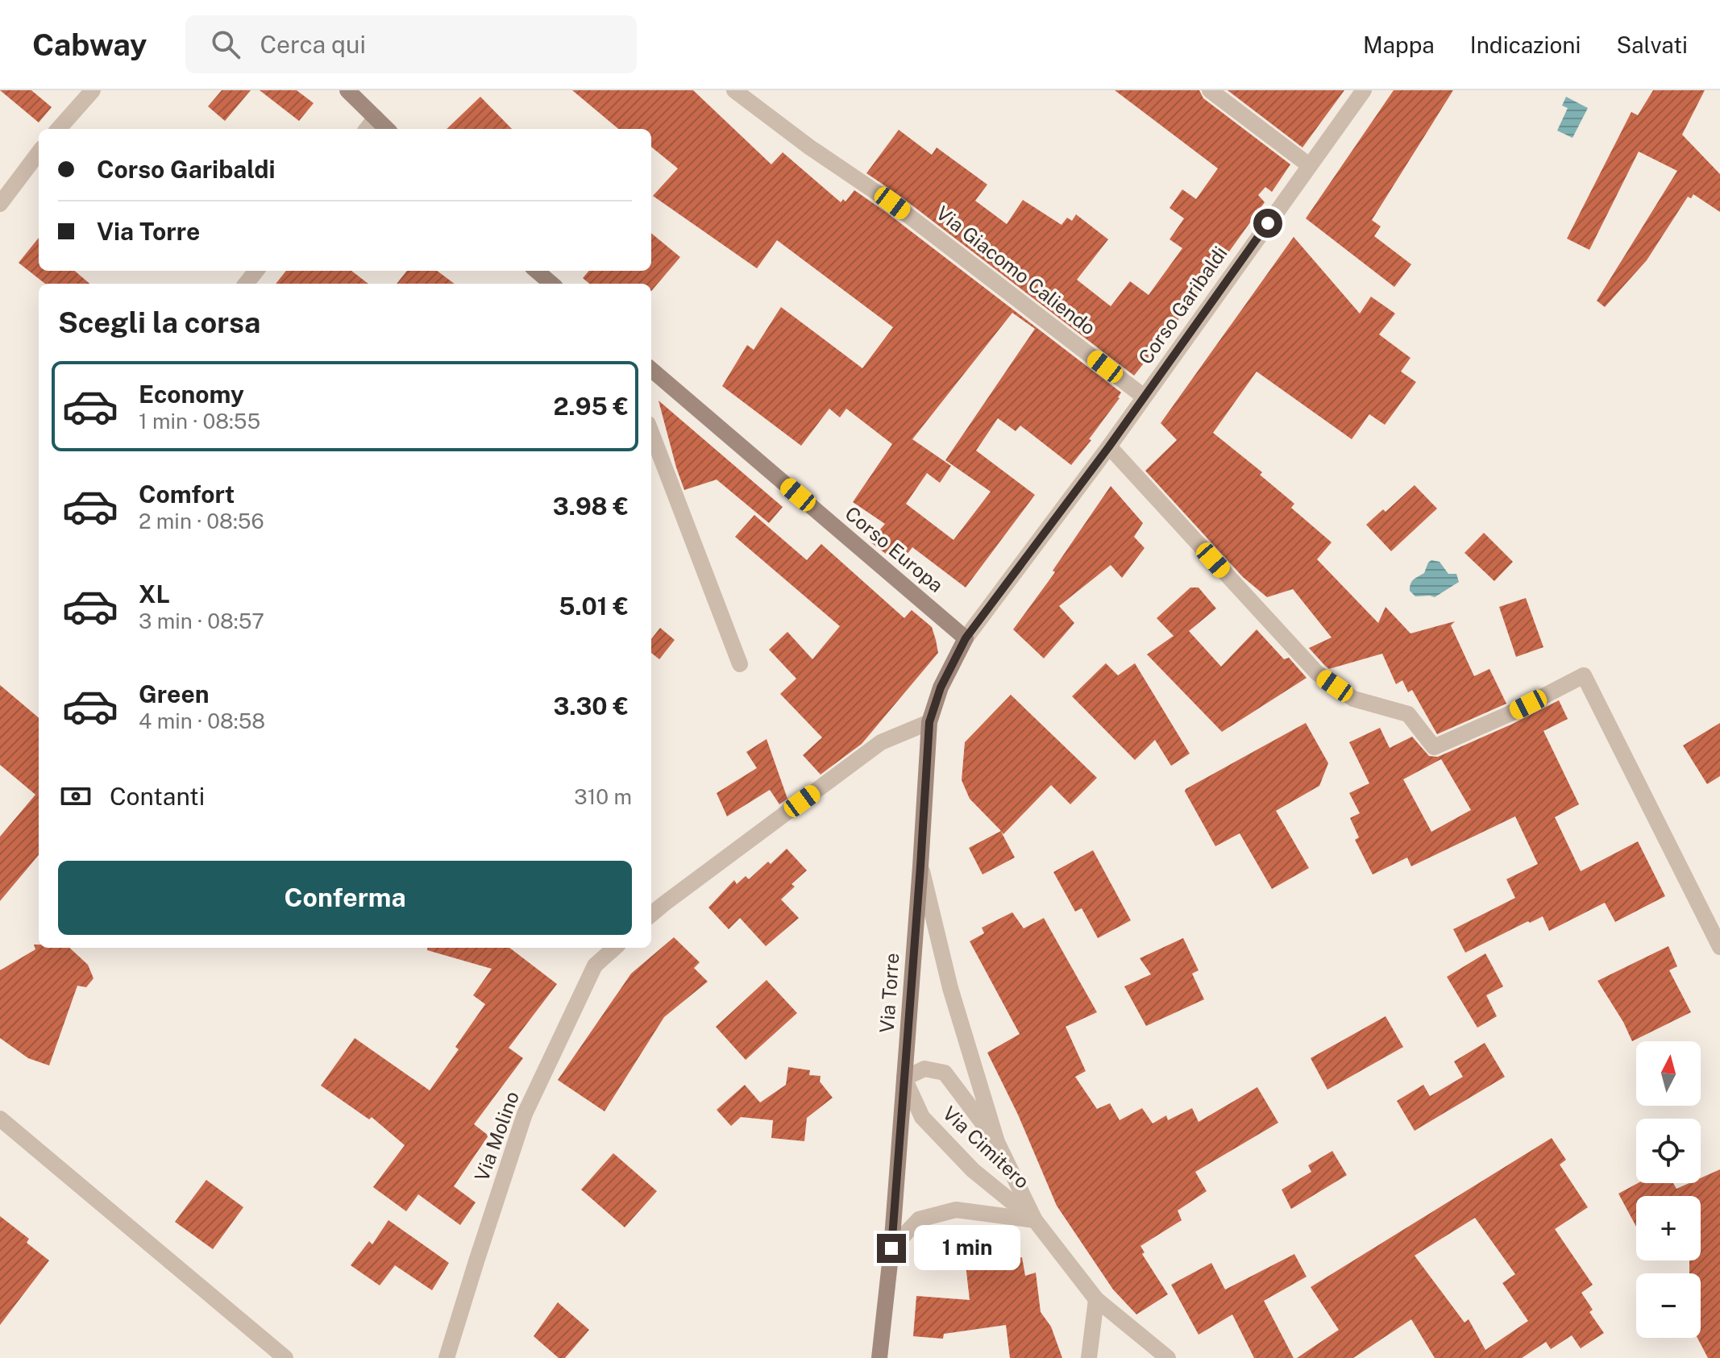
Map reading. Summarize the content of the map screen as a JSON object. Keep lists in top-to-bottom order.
{
  "streets": {
    "main road": ["Corso Europa", "Via Torre"],
    "street": [
      "Via Giacomo Caliendo",
      "Corso Garibaldi",
      "Via Molino",
      "Via Cimitero"
    ]
  },
  "crossings": [
    ["Via Giacomo Caliendo", "Corso Garibaldi"],
    ["Corso Garibaldi", "Corso Europa"],
    ["Corso Garibaldi", "Via Torre"],
    ["Corso Europa", "Via Torre"],
    ["Via Torre", "Via Cimitero"]
  ],
  "north": "top",
  "page": {
    "header": "Cabway",
    "search": "Cerca qui",
    "nav": ["Mappa", "Indicazioni", "Salvati"],
    "banner": ["Corso Garibaldi", "Via Torre"],
    "heading": "Scegli la corsa",
    "list": [
      {
        "name": "Economy",
        "note": "1 min · 08:55",
        "value": "2.95 €"
      },
      {
        "name": "Comfort",
        "note": "2 min · 08:56",
        "value": "3.98 €"
      },
      {
        "name": "XL",
        "note": "3 min · 08:57",
        "value": "5.01 €"
      },
      {
        "name": "Green",
        "note": "4 min · 08:58",
        "value": "3.30 €"
      }
    ],
    "pay": ["Contanti", "310 m"],
    "buttons": "Conferma",
    "map_buttons": ["+", "−"],
    "bubble": "1 min"
  }
}
